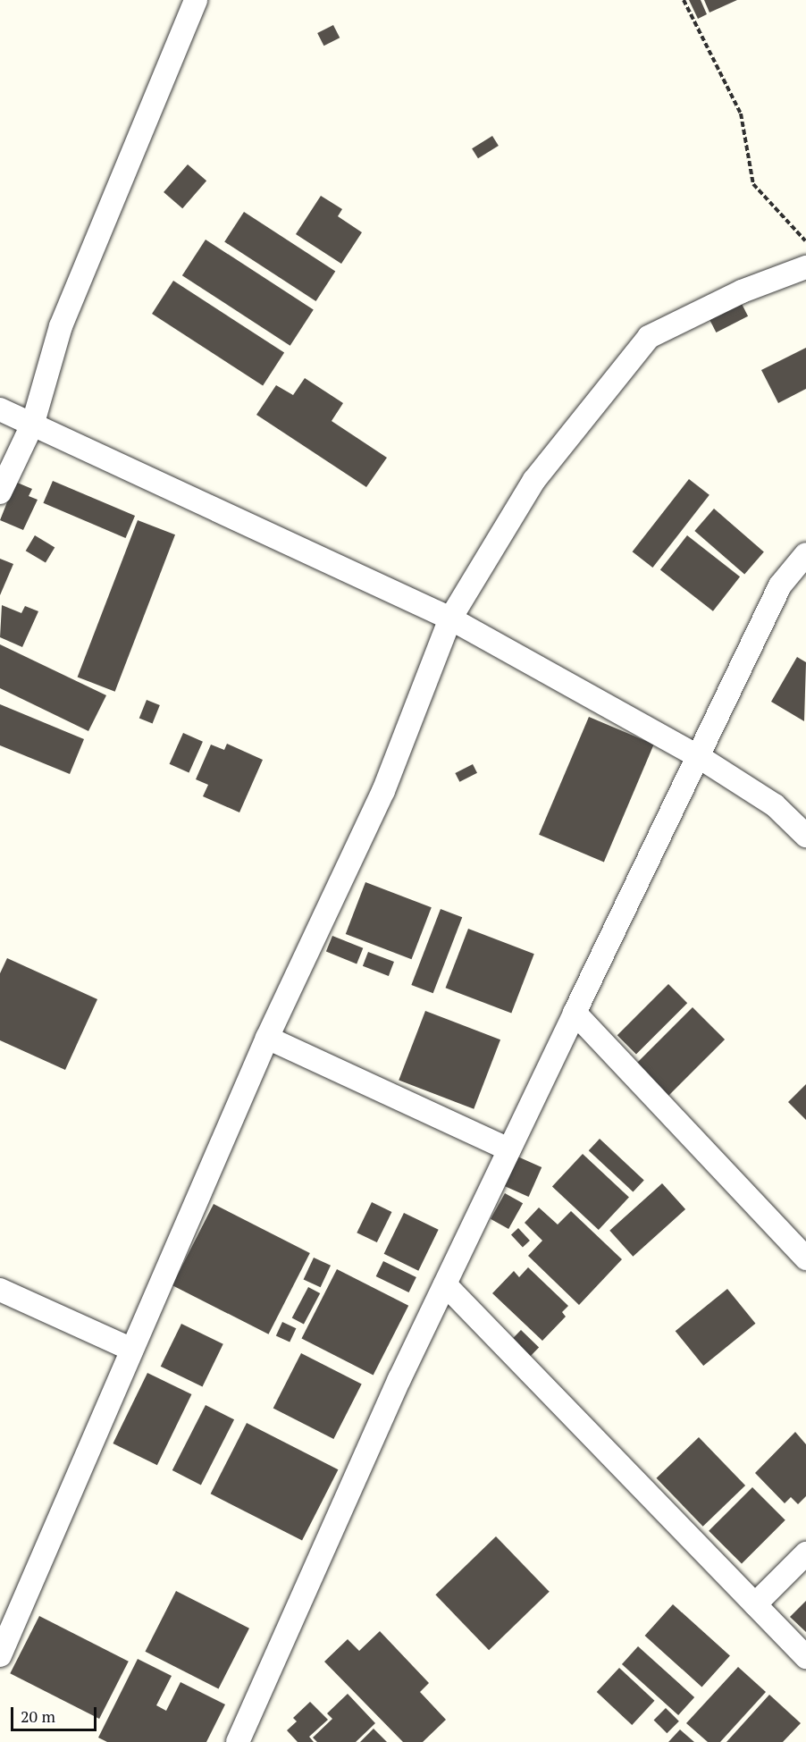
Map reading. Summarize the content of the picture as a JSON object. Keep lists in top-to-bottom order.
{
  "scale_bar": "20 m"
}
